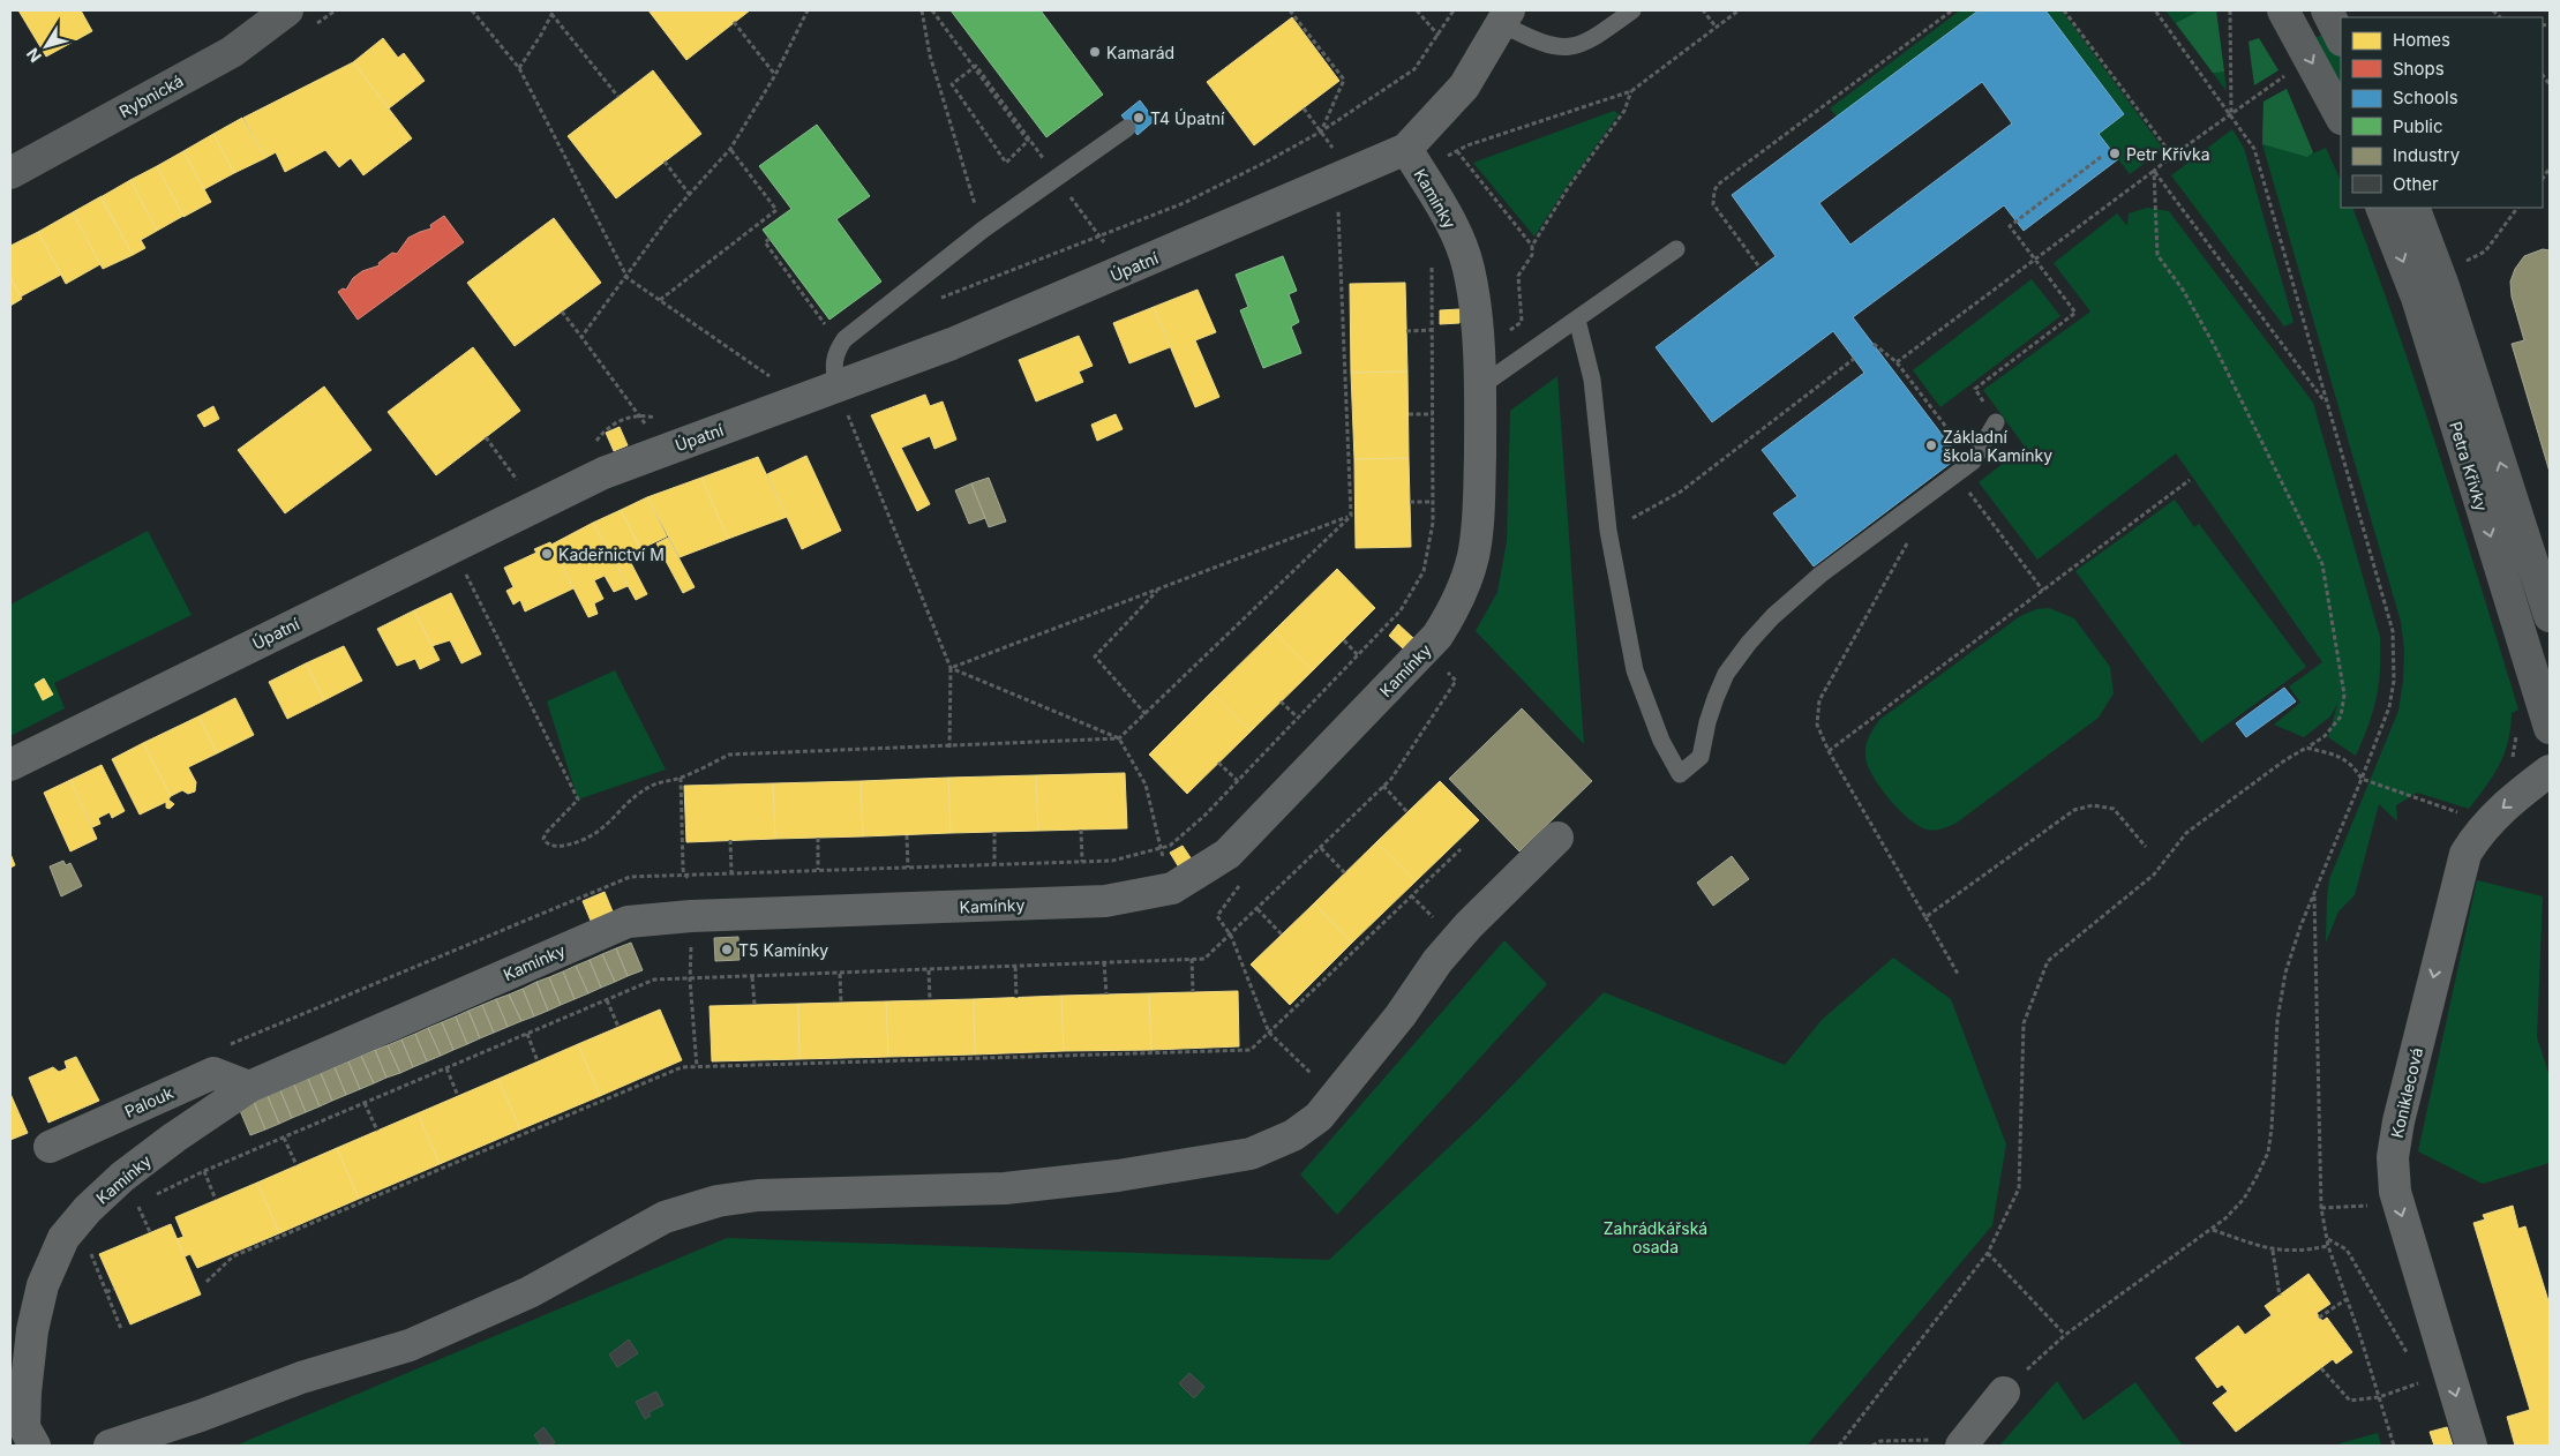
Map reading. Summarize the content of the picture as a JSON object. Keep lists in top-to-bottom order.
{
  "streets": {
    "street": [
      "Rybnická",
      "Kamínky",
      "Úpatní",
      "Petra Křivky",
      "Koniklecová",
      "Palouk"
    ]
  },
  "crossings": [
    ["Kamínky", "Úpatní"],
    ["Kamínky", "Palouk"]
  ],
  "one_way": ["Koniklecová"],
  "parks": ["Zahrádkářská osada"],
  "places": [
    "Kamarád",
    "T4 Úpatní",
    "Petr Křívka",
    "Základní škola Kamínky",
    "Kadeřnictví M",
    "T5 Kamínky"
  ],
  "legend": [
    "Homes",
    "Shops",
    "Schools",
    "Public",
    "Industry",
    "Other"
  ],
  "north": "bottom left"
}
